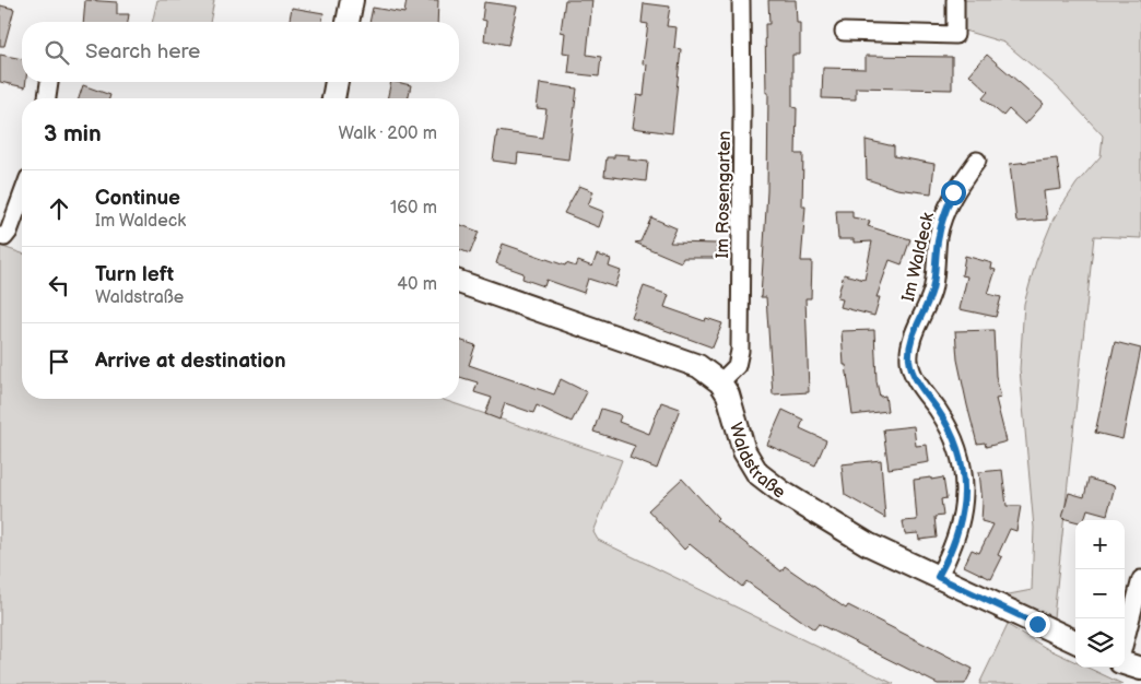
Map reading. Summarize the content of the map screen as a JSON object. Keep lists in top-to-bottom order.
{
  "streets": {
    "street": ["Im Rosengarten", "Im Waldeck", "Waldstraße"]
  },
  "crossings": [
    ["Im Rosengarten", "Waldstraße"],
    ["Im Waldeck", "Waldstraße"]
  ],
  "page": {
    "search": "Search here",
    "heading": ["3 min", "Walk · 200 m"],
    "list": [
      ["Continue", "Im Waldeck", "160 m"],
      ["Turn left", "Waldstraße", "40 m"],
      "Arrive at destination"
    ],
    "map_buttons": ["+", "−"]
  }
}
